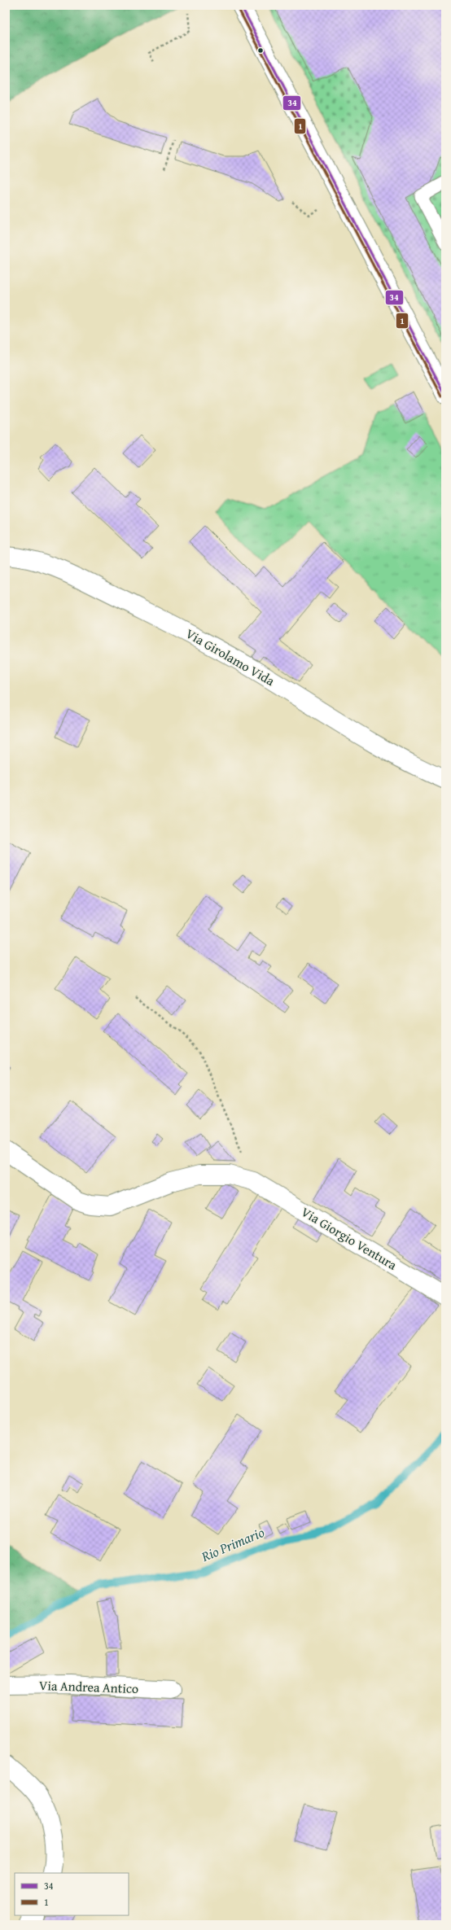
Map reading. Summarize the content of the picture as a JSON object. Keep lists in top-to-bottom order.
{
  "streets": {
    "street": ["Via Girolamo Vida", "Via Giorgio Ventura", "Via Andrea Antico"]
  },
  "water": ["Rio Primario"],
  "lines": ["transit line 34", "transit line 1"],
  "legend": ["34", "1"]
}
